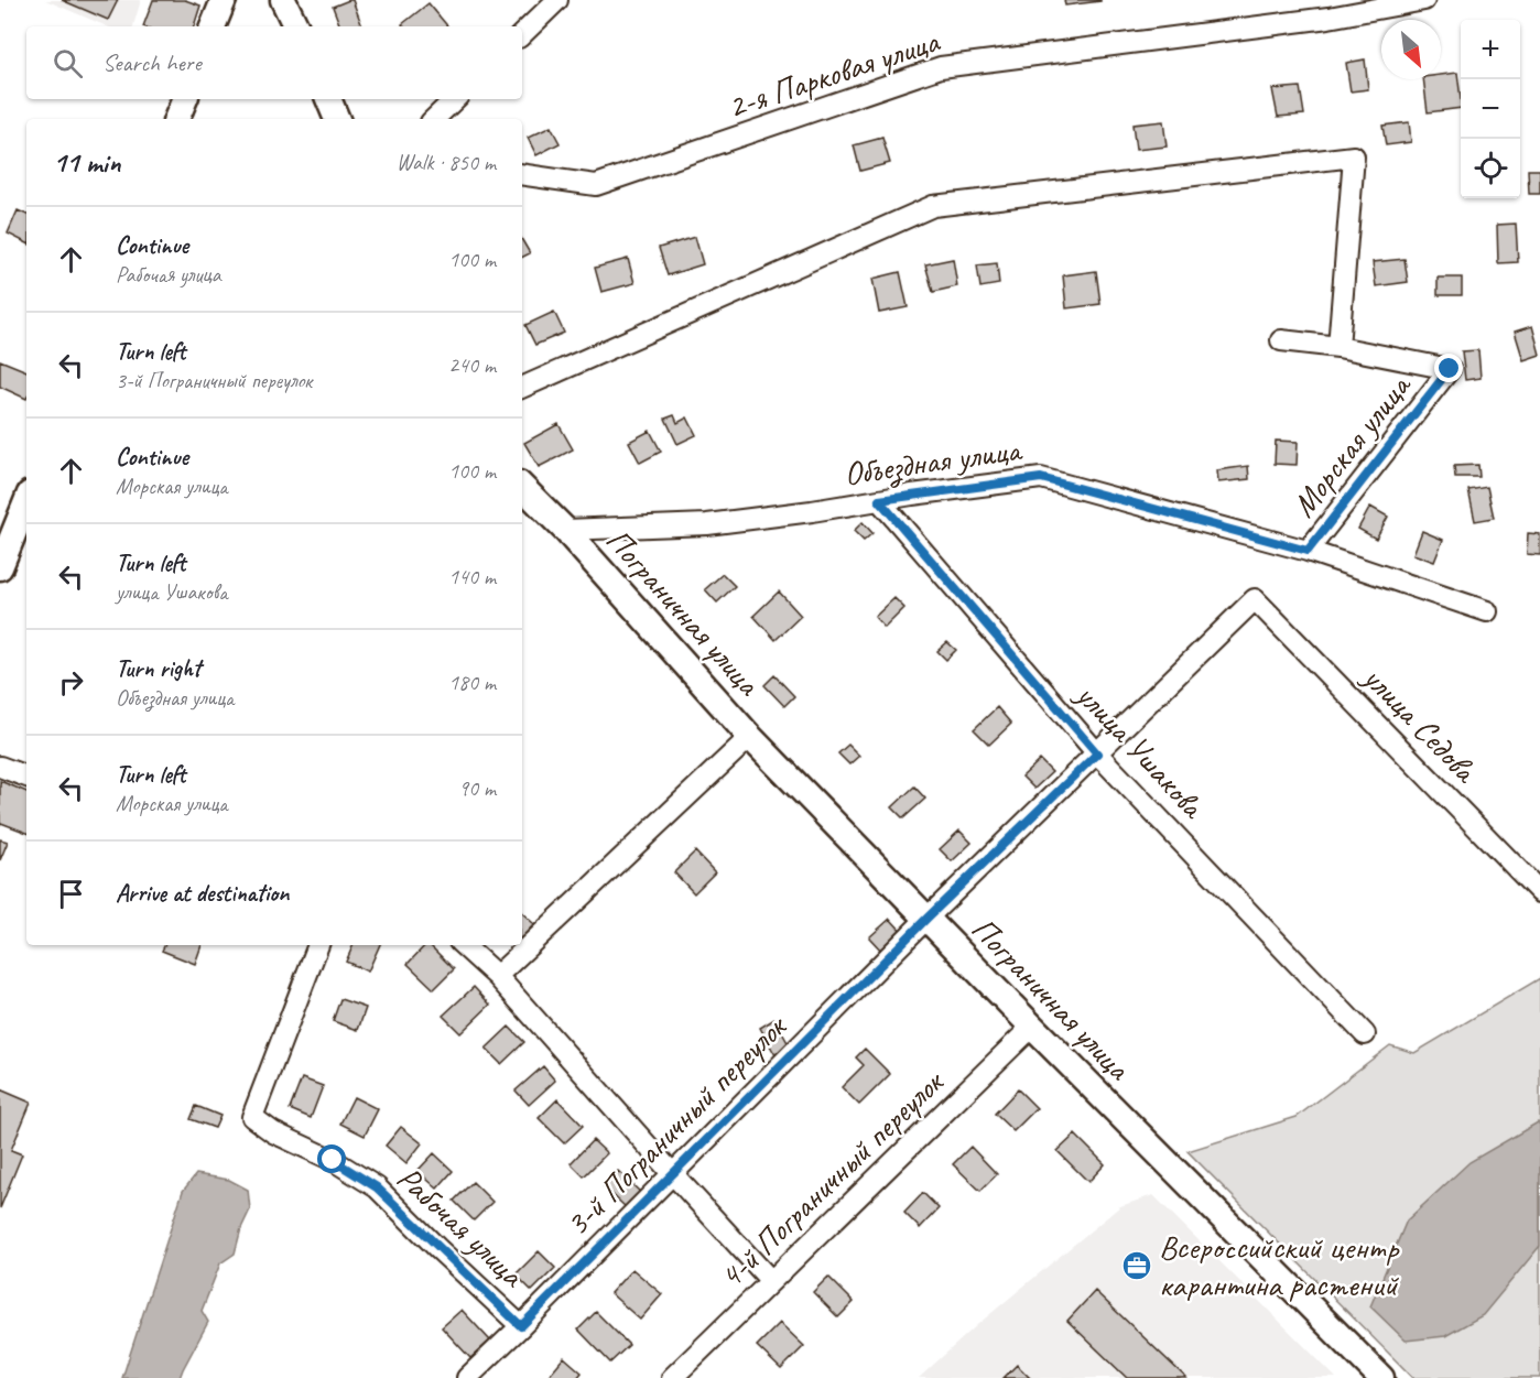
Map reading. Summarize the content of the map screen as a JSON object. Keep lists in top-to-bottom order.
{
  "streets": {
    "street": [
      "2-я Парковая улица",
      "Морская улица",
      "Объездная улица",
      "Пограничная улица",
      "улица Седова",
      "улица Ушакова",
      "3-й Пограничный переулок",
      "4-й Пограничный переулок",
      "Рабочая улица"
    ]
  },
  "crossings": [
    ["Морская улица", "Объездная улица"],
    ["Объездная улица", "Пограничная улица"],
    ["Объездная улица", "улица Ушакова"],
    ["Пограничная улица", "3-й Пограничный переулок"],
    ["Пограничная улица", "4-й Пограничный переулок"],
    ["улица Седова", "улица Ушакова"],
    ["3-й Пограничный переулок", "Рабочая улица"]
  ],
  "places": {
    "office": ["Всероссийский центр карантина растений"]
  },
  "north": "bottom right",
  "page": {
    "map_buttons": ["+", "−"],
    "search": "Search here",
    "heading": ["11 min", "Walk · 850 m"],
    "list": [
      ["Continue", "Рабочая улица", "100 m"],
      ["Turn left", "3-й Пограничный переулок", "240 m"],
      ["Continue", "Морская улица", "100 m"],
      ["Turn left", "улица Ушакова", "140 m"],
      ["Turn right", "Объездная улица", "180 m"],
      ["Turn left", "Морская улица", "90 m"],
      "Arrive at destination"
    ]
  }
}
